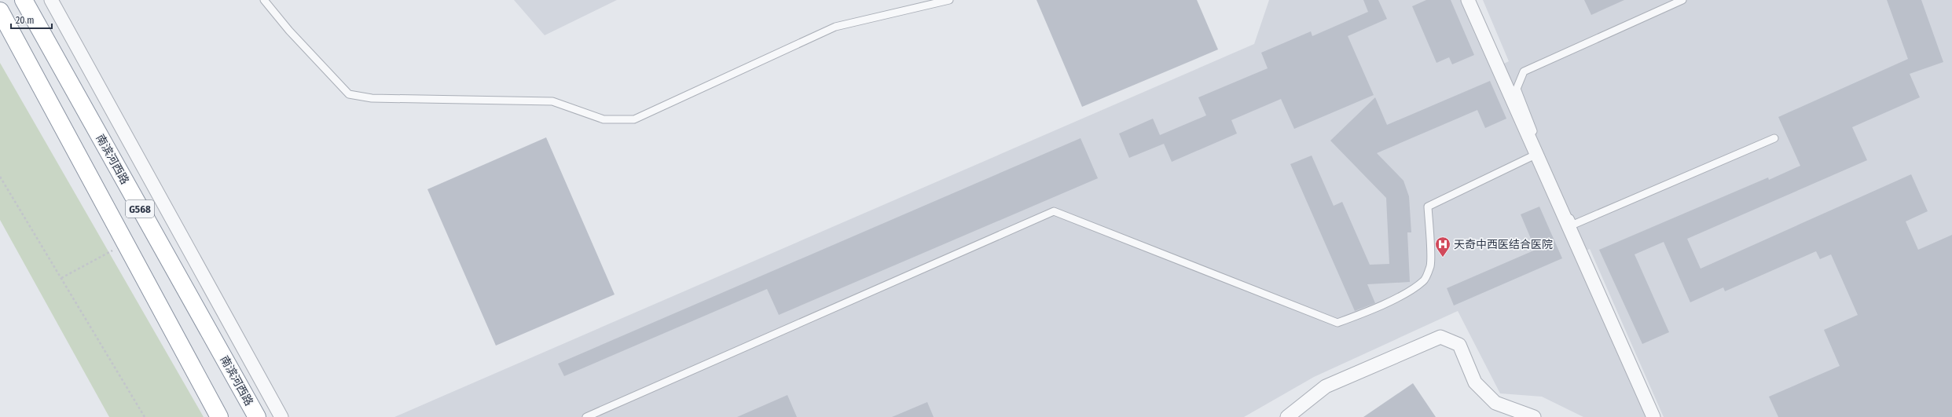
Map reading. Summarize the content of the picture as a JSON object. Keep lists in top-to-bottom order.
{
  "streets": {
    "highway": ["南滨河西路", "G568"]
  },
  "places": {
    "hospital": ["天奇中西医结合医院"]
  },
  "scale_bar": "20 m"
}
